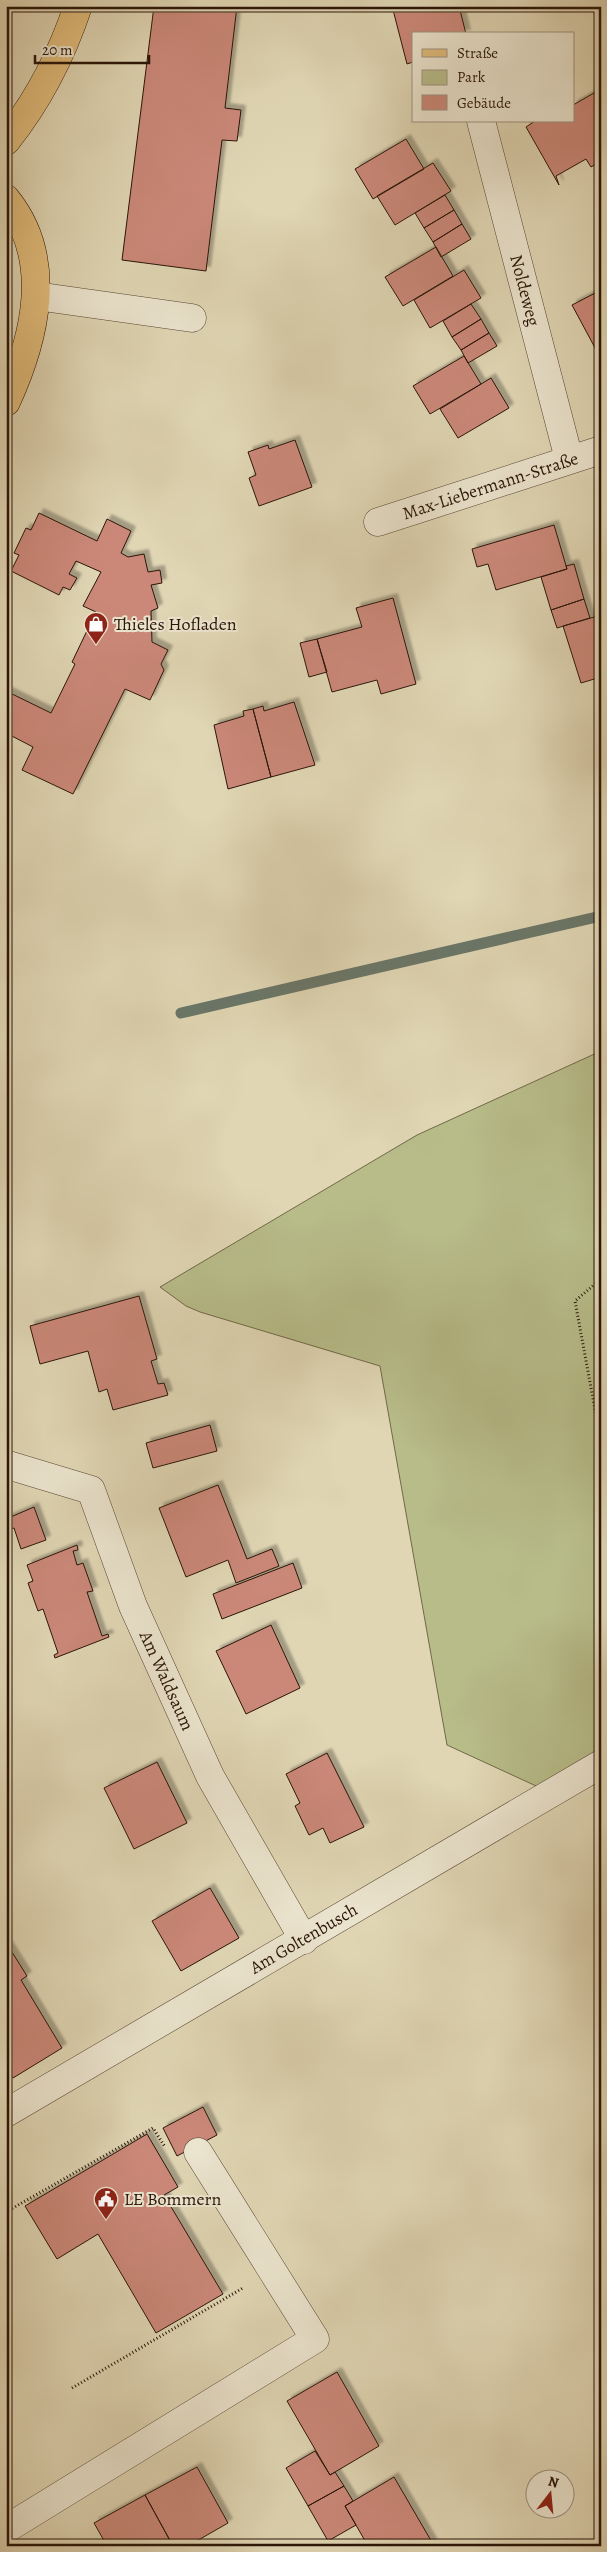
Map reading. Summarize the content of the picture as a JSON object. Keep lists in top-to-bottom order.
{
  "streets": {
    "street": [
      "Noldeweg",
      "Max-Liebermann-Straße",
      "Am Waldsaum",
      "Am Goltenbusch"
    ]
  },
  "crossings": [
    ["Noldeweg", "Max-Liebermann-Straße"],
    ["Am Waldsaum", "Am Goltenbusch"]
  ],
  "places": {
    "shop": ["Thieles Hofladen"],
    "public building": ["LE Bommern"]
  },
  "legend": ["Straße", "Park", "Gebäude"],
  "scale_bar": "20 m",
  "north": "top"
}
